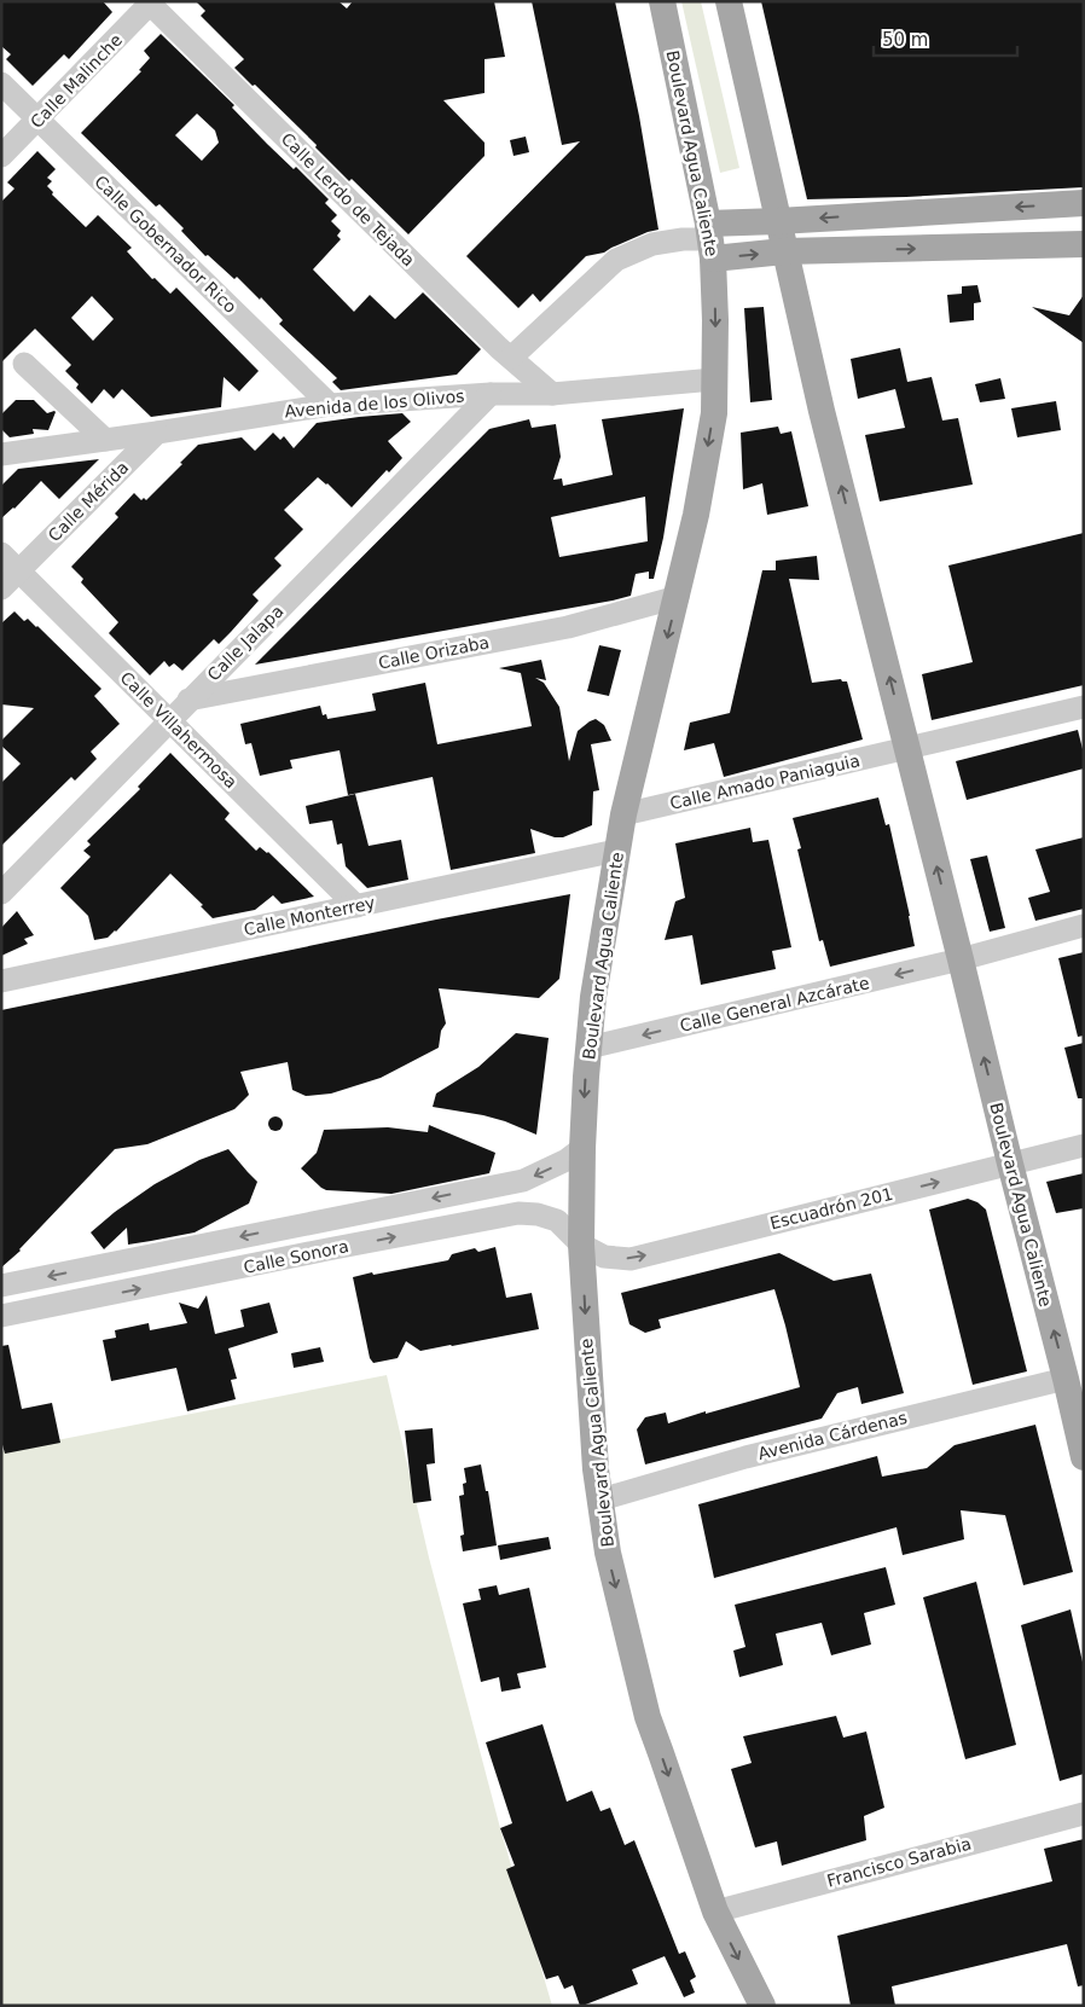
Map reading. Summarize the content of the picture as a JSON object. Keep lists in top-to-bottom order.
{
  "streets": {
    "main road": ["Boulevard Agua Caliente"],
    "street": [
      "Calle Malinche",
      "Calle Lerdo de Tejada",
      "Calle Gobernador Rico",
      "Avenida de los Olivos",
      "Calle Mérida",
      "Calle Jalapa",
      "Calle Orizaba",
      "Calle Villahermosa",
      "Calle Amado Paniaguia",
      "Calle Monterrey",
      "Calle General Azcárate",
      "Escuadrón 201",
      "Calle Sonora",
      "Avenida Cárdenas",
      "Francisco Sarabia"
    ]
  },
  "crossings": [
    ["Calle Malinche", "Calle Lerdo de Tejada"],
    ["Calle Malinche", "Calle Gobernador Rico"],
    ["Boulevard Agua Caliente", "Avenida de los Olivos"],
    ["Boulevard Agua Caliente", "Calle Orizaba"],
    ["Boulevard Agua Caliente", "Calle Amado Paniaguia"],
    ["Boulevard Agua Caliente", "Calle Monterrey"],
    ["Boulevard Agua Caliente", "Calle General Azcárate"],
    ["Boulevard Agua Caliente", "Escuadrón 201"],
    ["Boulevard Agua Caliente", "Calle Sonora"],
    ["Boulevard Agua Caliente", "Avenida Cárdenas"],
    ["Boulevard Agua Caliente", "Francisco Sarabia"],
    ["Calle Lerdo de Tejada", "Avenida de los Olivos"],
    ["Calle Gobernador Rico", "Avenida de los Olivos"],
    ["Avenida de los Olivos", "Calle Mérida"],
    ["Avenida de los Olivos", "Calle Jalapa"],
    ["Calle Mérida", "Calle Villahermosa"],
    ["Calle Jalapa", "Calle Orizaba"],
    ["Calle Jalapa", "Calle Villahermosa"],
    ["Calle Villahermosa", "Calle Monterrey"],
    ["Escuadrón 201", "Calle Sonora"]
  ],
  "one_way": ["Calle General Azcárate", "Escuadrón 201"],
  "scale_bar": "50 m"
}
